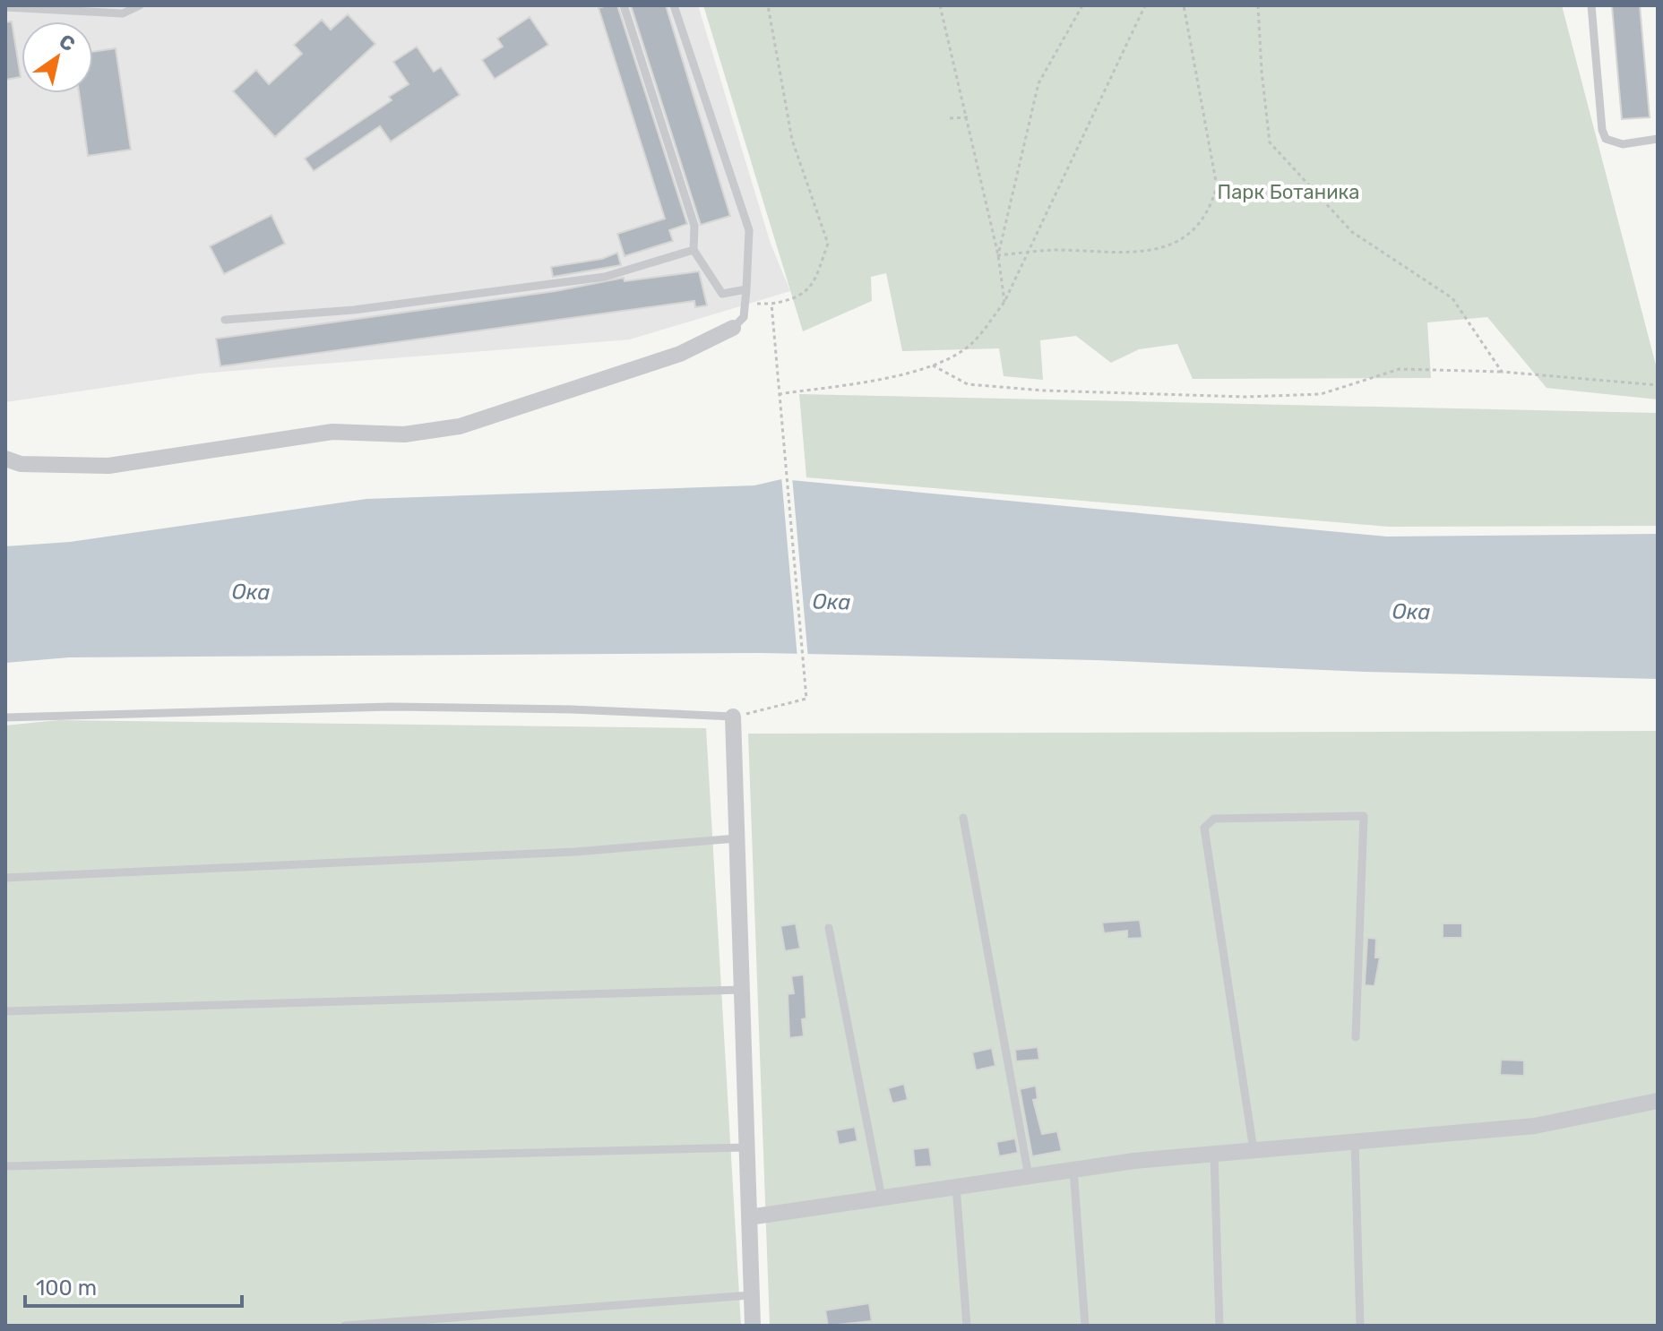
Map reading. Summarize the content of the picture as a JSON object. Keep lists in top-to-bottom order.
{
  "water": ["Ока"],
  "parks": ["Парк Ботаника"],
  "scale_bar": "100 m",
  "north": "top right"
}
